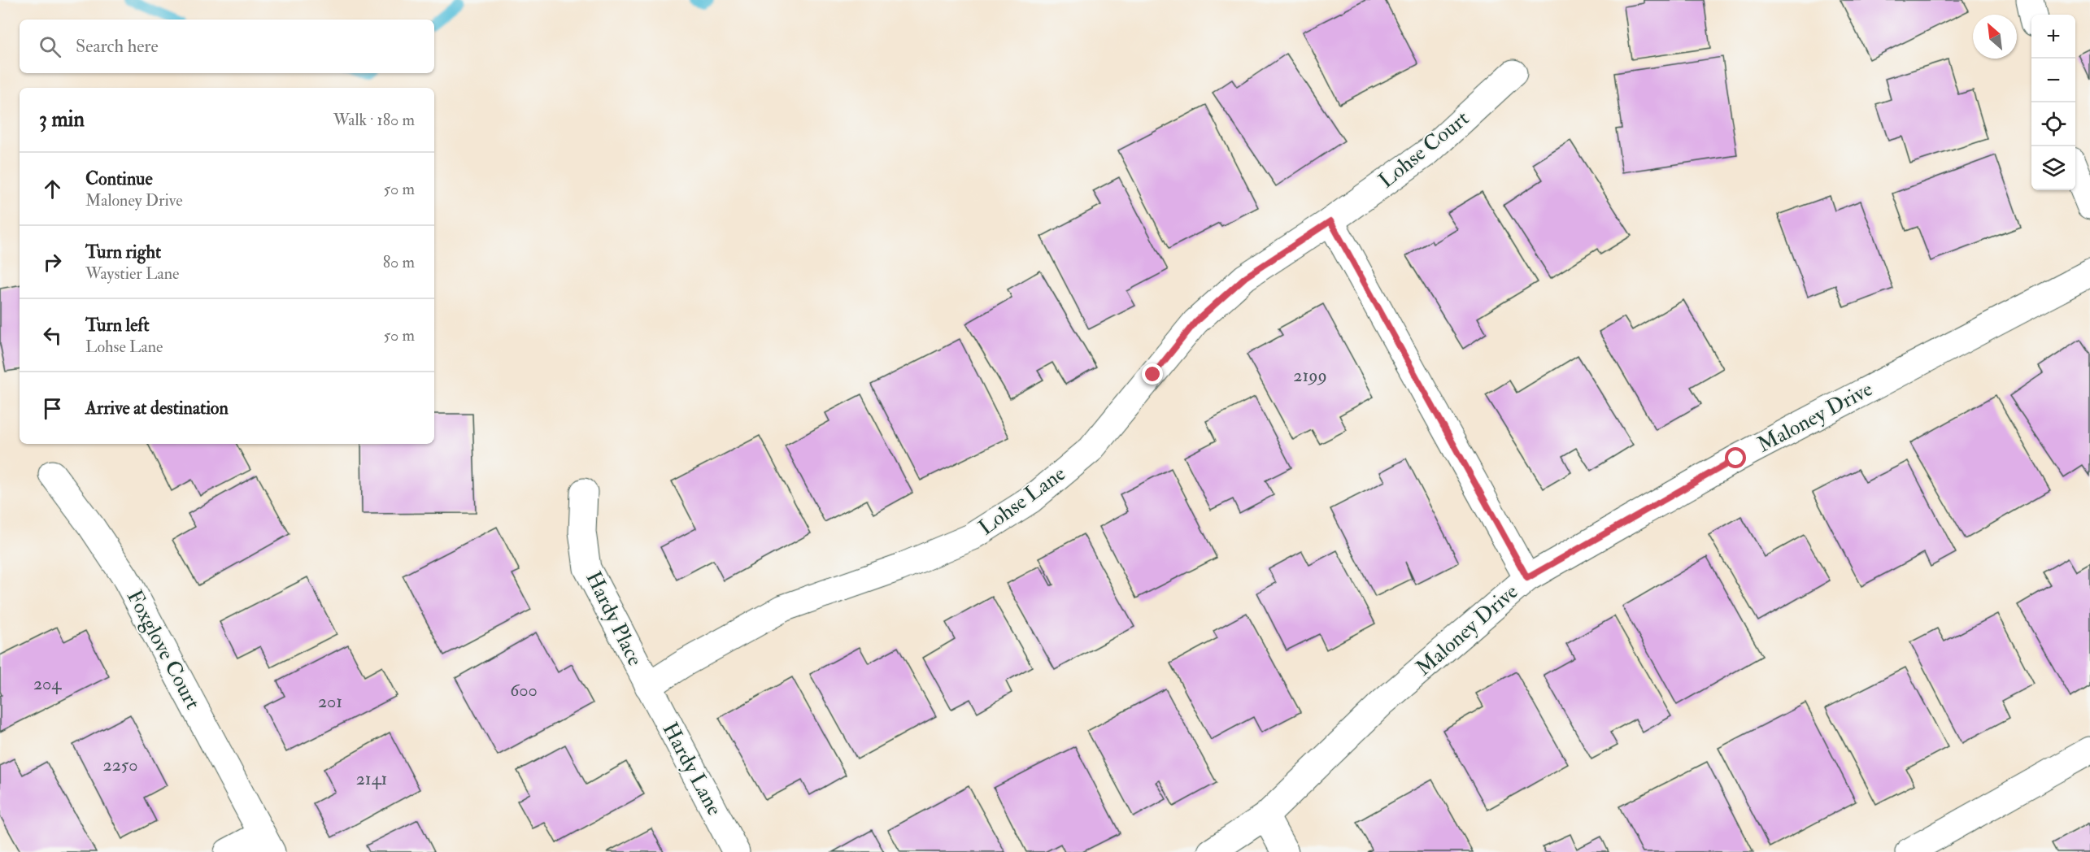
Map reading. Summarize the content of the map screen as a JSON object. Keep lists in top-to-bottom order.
{
  "streets": {
    "street": [
      "Lohse Court",
      "Maloney Drive",
      "Lohse Lane",
      "Hardy Place",
      "Foxglove Court",
      "Hardy Lane"
    ]
  },
  "crossings": [
    ["Lohse Court", "Lohse Lane"],
    ["Lohse Lane", "Hardy Place"],
    ["Lohse Lane", "Hardy Lane"],
    ["Hardy Place", "Hardy Lane"]
  ],
  "house_numbers": [
    "2199",
    "204",
    "600",
    "201",
    "2250",
    "2141"
  ],
  "north": "top left",
  "page": {
    "map_buttons": ["+", "−"],
    "search": "Search here",
    "heading": ["3 min", "Walk · 180 m"],
    "list": [
      ["Continue", "Maloney Drive", "50 m"],
      ["Turn right", "Waystier Lane", "80 m"],
      ["Turn left", "Lohse Lane", "50 m"],
      "Arrive at destination"
    ]
  }
}
